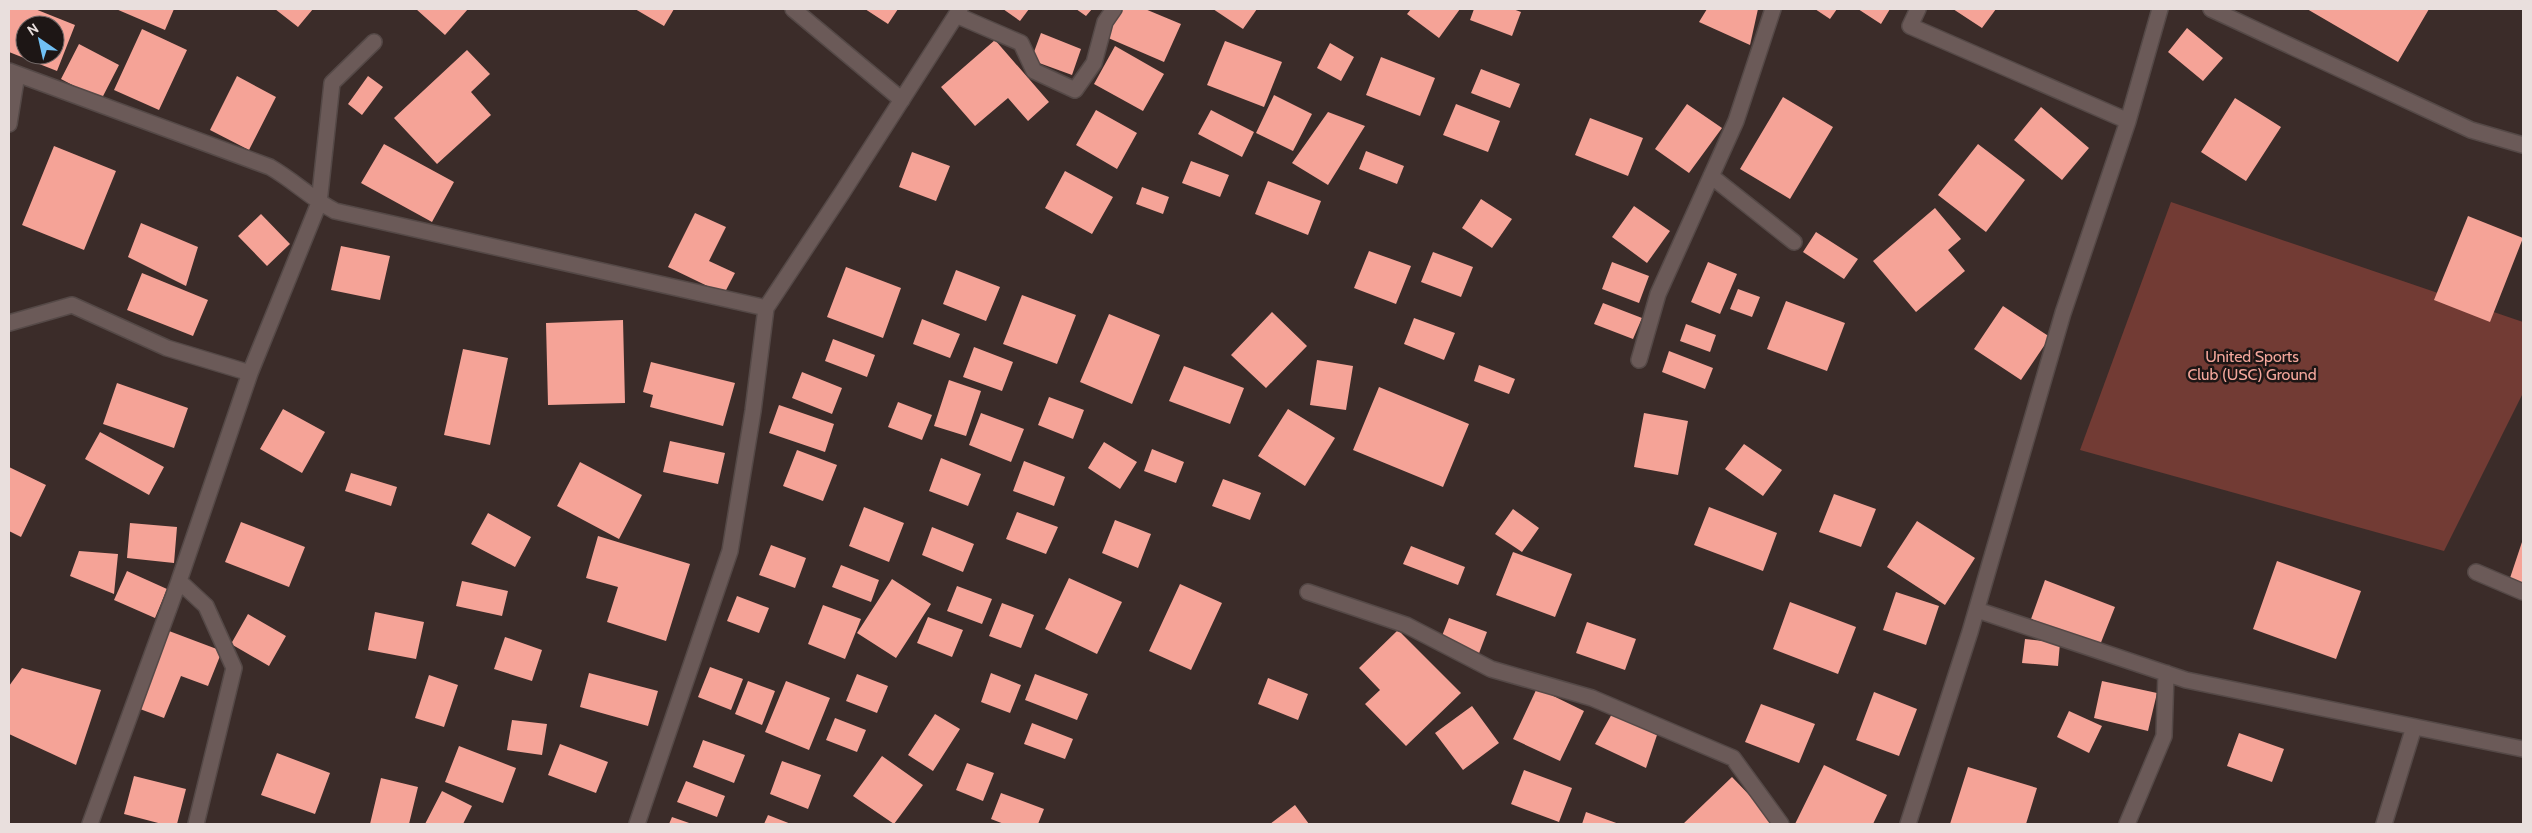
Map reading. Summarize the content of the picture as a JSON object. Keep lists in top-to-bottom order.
{
  "parks": ["United Sports Club (USC) Ground"],
  "north": "top left"
}
